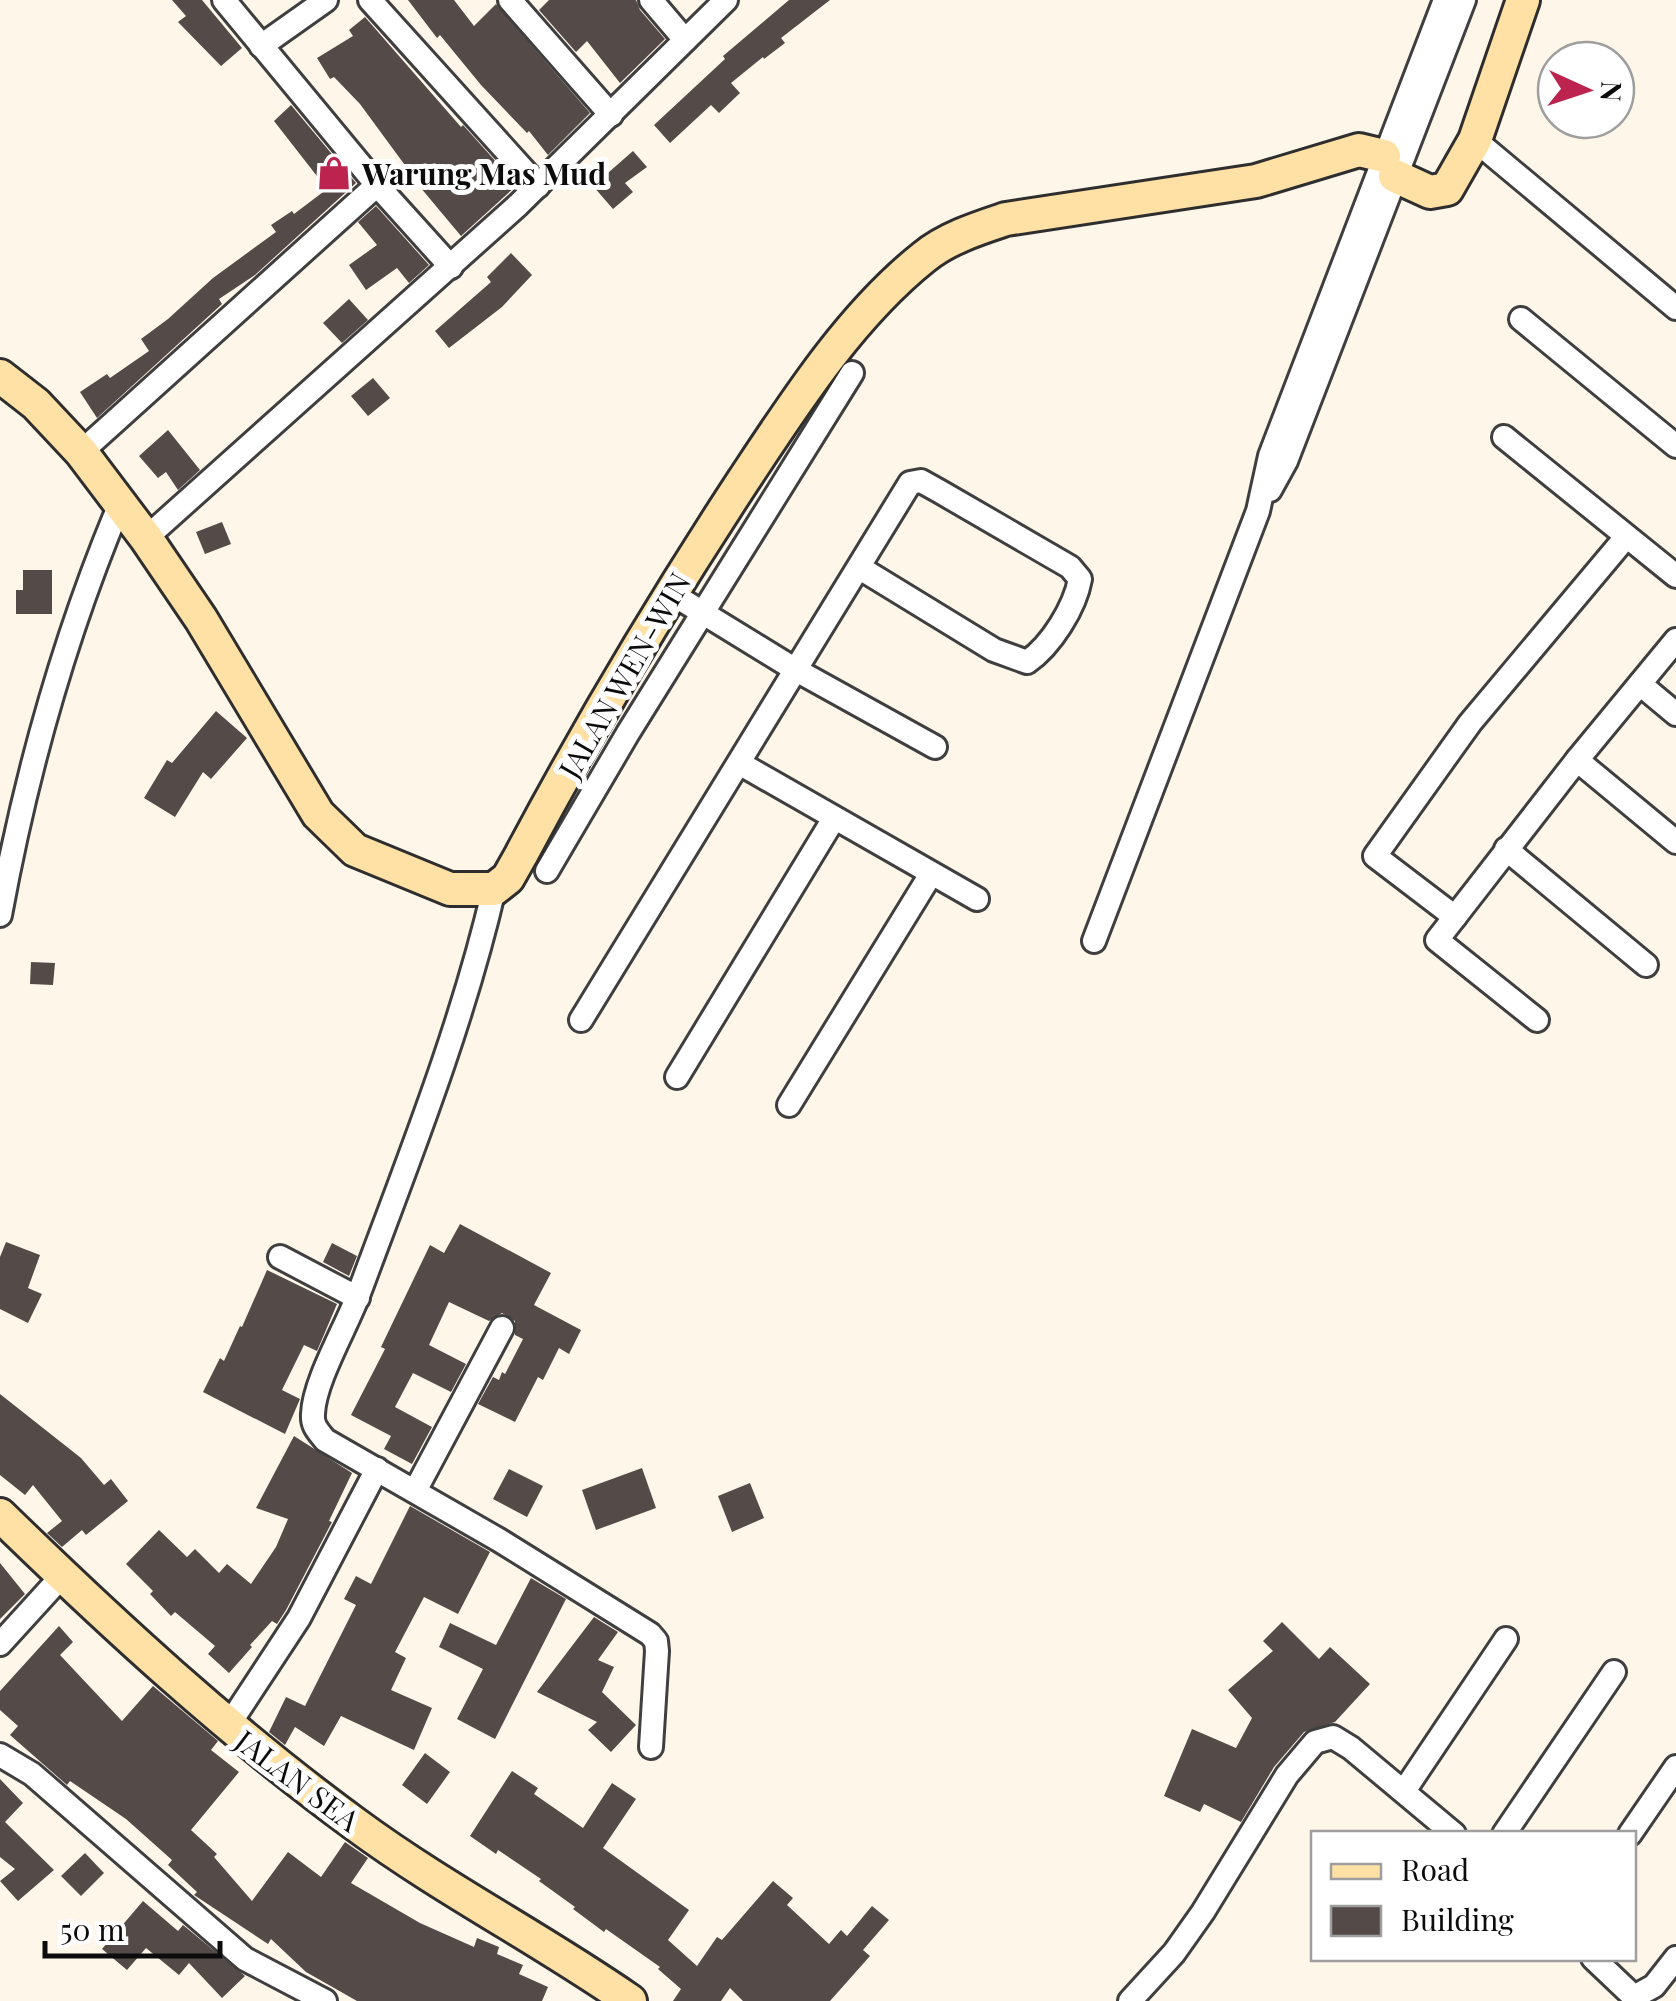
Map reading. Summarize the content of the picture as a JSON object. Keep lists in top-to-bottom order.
{
  "streets": {
    "street": ["JALAN WEN-WIN", "JALAN SEA"]
  },
  "places": {
    "shop": ["Warung Mas Mud"]
  },
  "legend": ["Road", "Building"],
  "scale_bar": "50 m",
  "north": "right"
}
